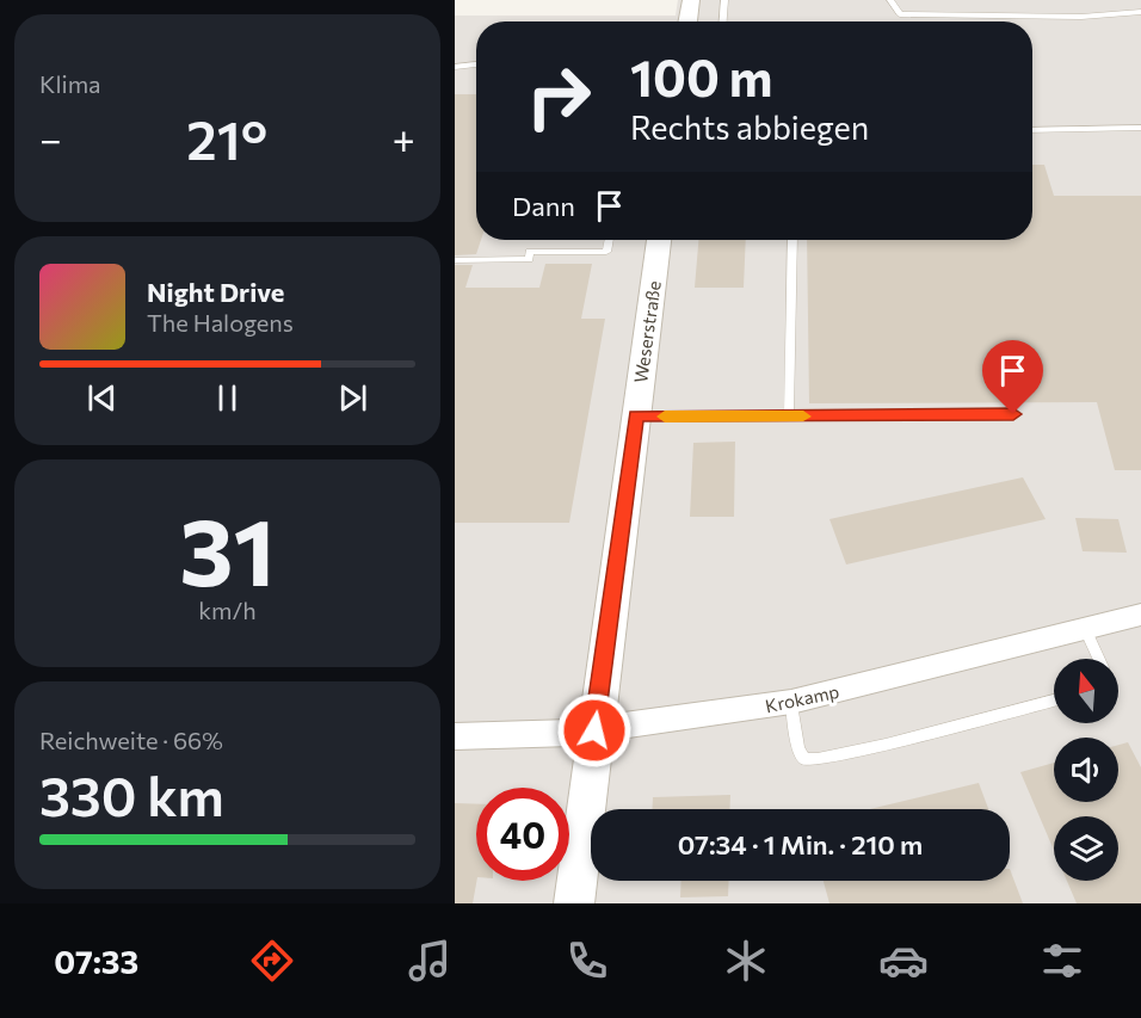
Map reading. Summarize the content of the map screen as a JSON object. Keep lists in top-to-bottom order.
{
  "streets": {
    "street": ["Weserstraße", "Krokamp"]
  },
  "crossings": [
    ["Weserstraße", "Krokamp"]
  ],
  "north": "top",
  "page": {
    "tile": [
      "Klima",
      ["31", "km/h"],
      ["Reichweite · 66%", "330 km"]
    ],
    "turn": ["100 m", "Rechts abbiegen"],
    "heat": ["−", "21°", "+"],
    "then": "Dann",
    "song": ["Night Drive", "The Halogens"],
    "limit": "40",
    "trip": "07:34 · 1 Min. · 210 m",
    "tabs": "07:33"
  }
}
